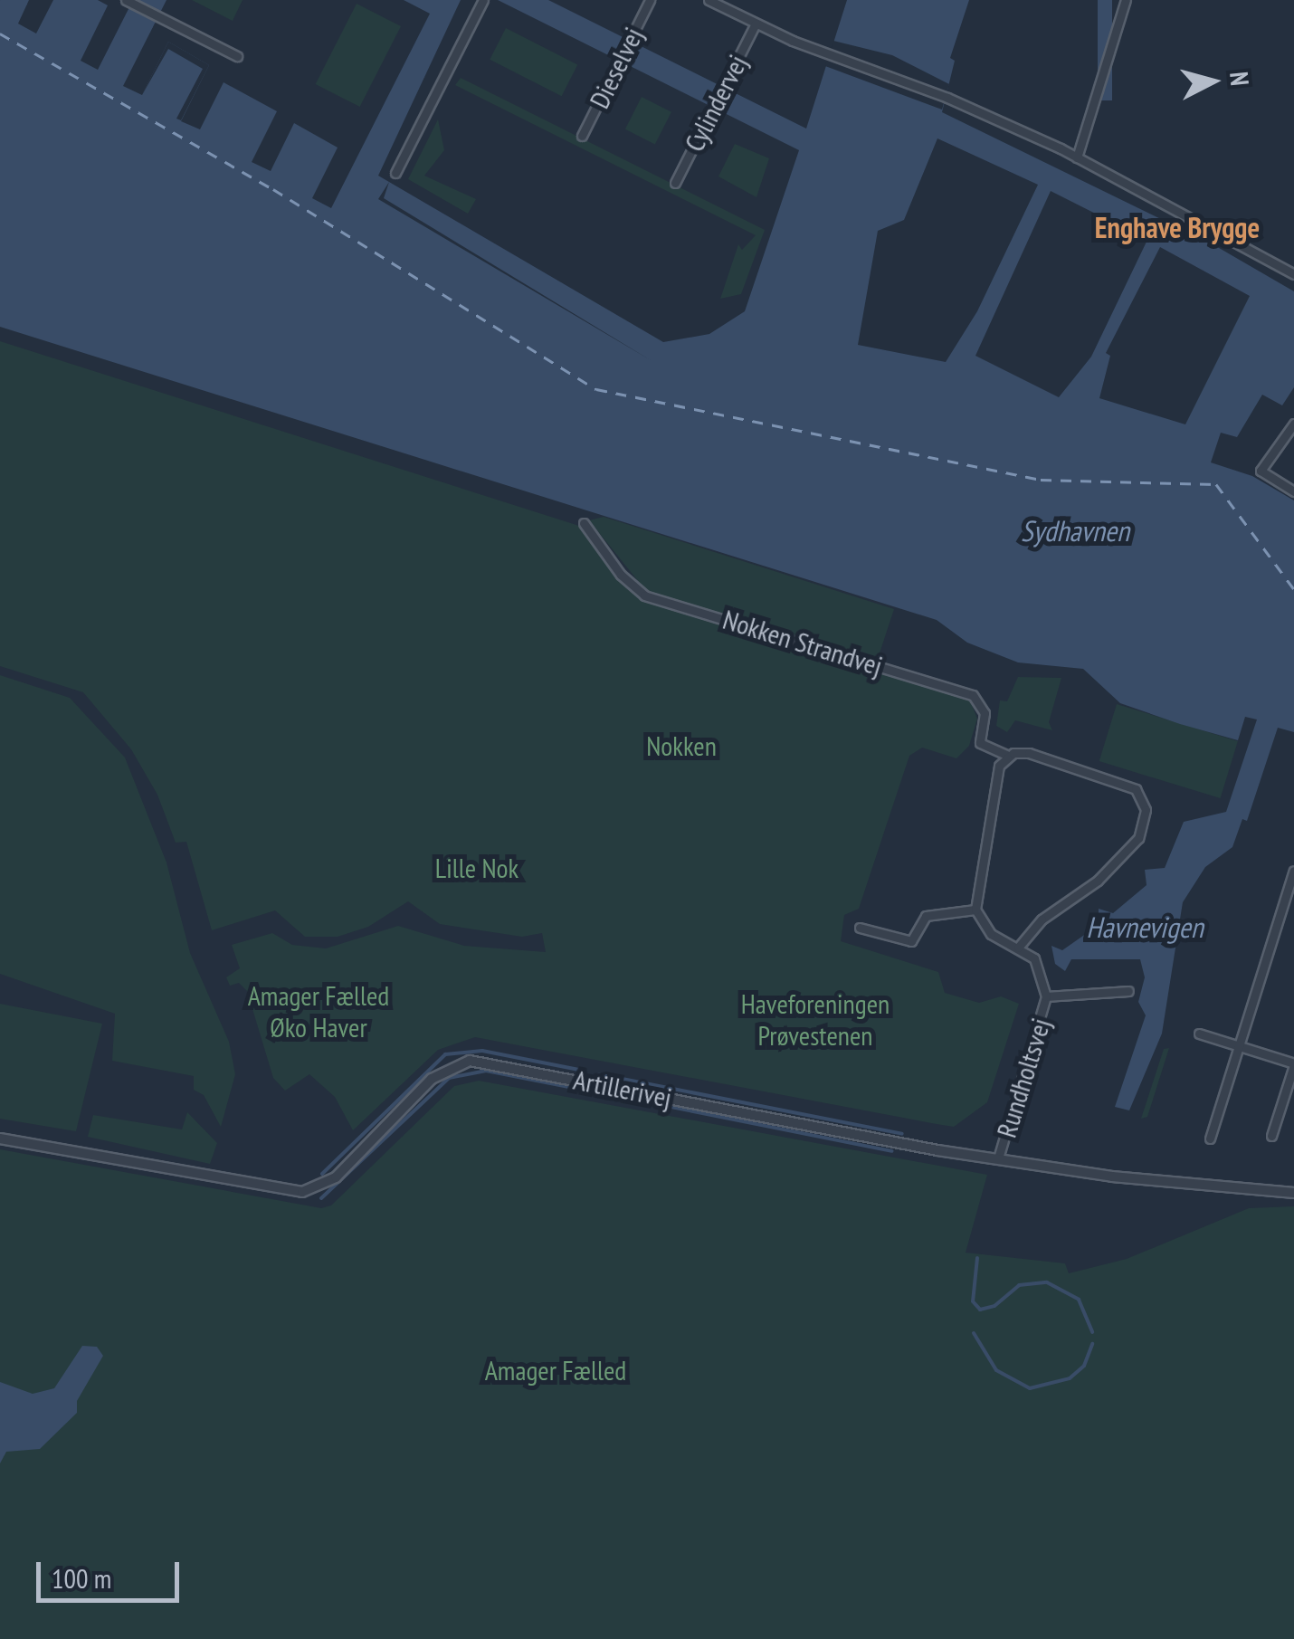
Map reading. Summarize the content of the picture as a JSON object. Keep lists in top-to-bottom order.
{
  "streets": {
    "street": [
      "Dieselvej",
      "Cylindervej",
      "Nokken Strandvej",
      "Rundholtsvej",
      "Artillerivej"
    ]
  },
  "crossings": [
    ["Rundholtsvej", "Artillerivej"]
  ],
  "districts": ["Enghave Brygge"],
  "water": ["Sydhavnen", "Havnevigen"],
  "parks": [
    "Nokken",
    "Lille Nok",
    "Amager Fælled Øko Haver",
    "Haveforeningen Prøvestenen",
    "Amager Fælled"
  ],
  "scale_bar": "100 m",
  "north": "right"
}
